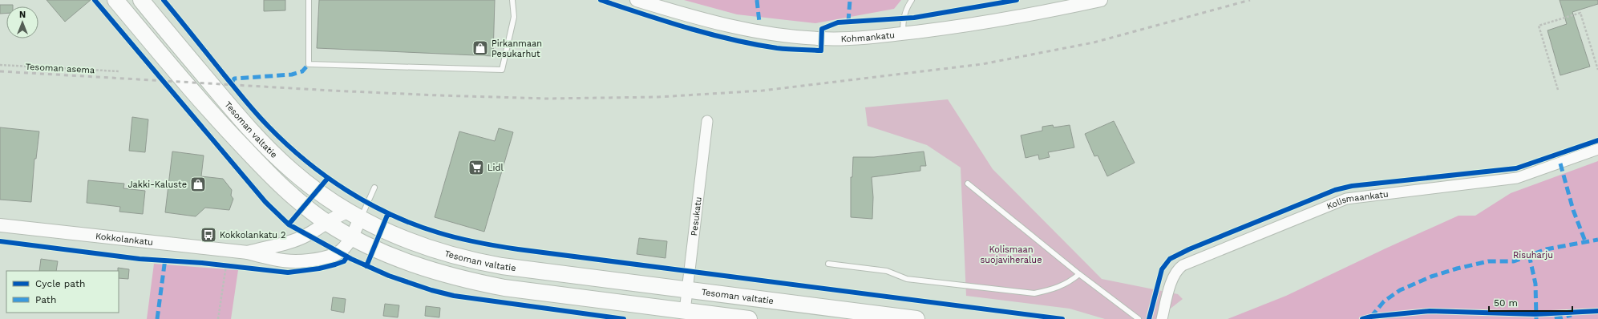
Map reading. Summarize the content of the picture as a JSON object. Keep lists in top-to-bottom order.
{
  "streets": {
    "main road": ["Tesoman valtatie"],
    "street": [
      "Kohmankatu",
      "Kolismaankatu",
      "Pesukatu",
      "Kokkolankatu"
    ],
    "path": ["Tesoman asema"]
  },
  "crossings": [
    ["Tesoman valtatie", "Pesukatu"],
    ["Tesoman valtatie", "Kokkolankatu"]
  ],
  "parks": ["Kolismaan suojaviheralue", "Risuharju"],
  "places": {
    "shop": ["Pirkanmaan Pesukarhut", "Jakki-Kaluste"],
    "supermarket": ["Lidl"],
    "bus stop": ["Kokkolankatu 2"]
  },
  "legend": ["Cycle path", "Path"],
  "scale_bar": "50 m",
  "north": "top"
}
